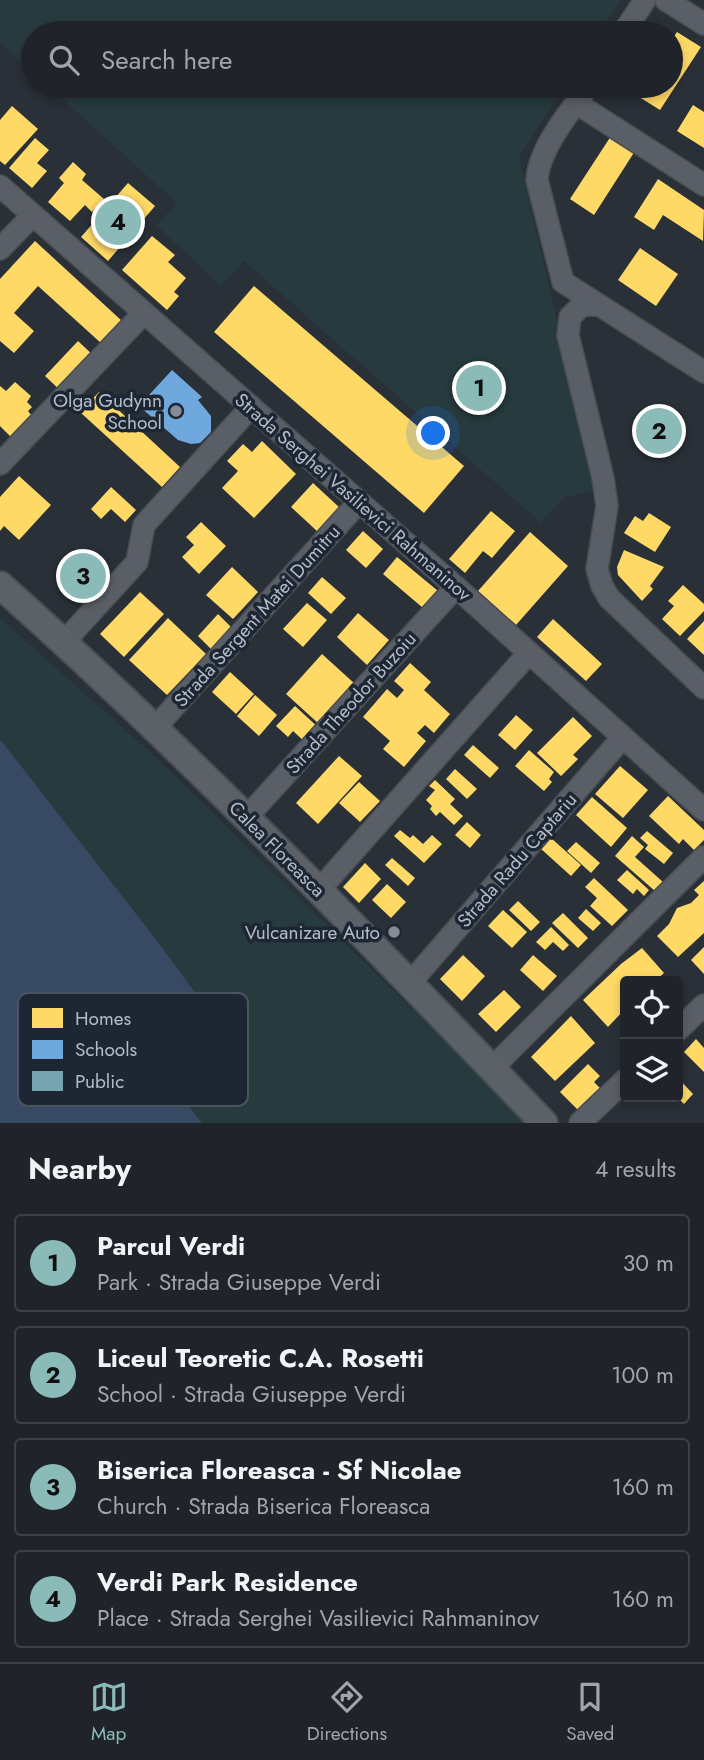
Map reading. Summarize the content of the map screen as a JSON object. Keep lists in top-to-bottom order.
{
  "streets": {
    "main road": ["Calea Floreasca"],
    "street": [
      "Strada Serghei Vasilievici Rahmaninov",
      "Strada Sergent Matei Dumitru",
      "Strada Theodor Buzoiu",
      "Strada Radu Captariu"
    ]
  },
  "crossings": [
    ["Strada Serghei Vasilievici Rahmaninov", "Strada Sergent Matei Dumitru"],
    ["Strada Serghei Vasilievici Rahmaninov", "Strada Theodor Buzoiu"],
    ["Strada Serghei Vasilievici Rahmaninov", "Strada Radu Captariu"],
    ["Strada Sergent Matei Dumitru", "Calea Floreasca"],
    ["Strada Theodor Buzoiu", "Calea Floreasca"],
    ["Calea Floreasca", "Strada Radu Captariu"]
  ],
  "places": ["Olga Gudynn School", "Vulcanizare Auto"],
  "legend": ["Homes", "Schools", "Public"],
  "page": {
    "search": "Search here",
    "pins": [
      "4",
      "1",
      "2",
      "3"
    ],
    "heading": ["Nearby", "4 results"],
    "list": [
      {
        "mark": "1",
        "name": "Parcul Verdi",
        "note": "Park · Strada Giuseppe Verdi",
        "value": "30 m"
      },
      {
        "mark": "2",
        "name": "Liceul Teoretic C.A. Rosetti",
        "note": "School · Strada Giuseppe Verdi",
        "value": "100 m"
      },
      {
        "mark": "3",
        "name": "Biserica Floreasca - Sf Nicolae",
        "note": "Church · Strada Biserica Floreasca",
        "value": "160 m"
      },
      {
        "mark": "4",
        "name": "Verdi Park Residence",
        "note": "Place · Strada Serghei Vasilievici Rahmaninov",
        "value": "160 m"
      }
    ],
    "nav": ["Map", "Directions", "Saved"]
  }
}
